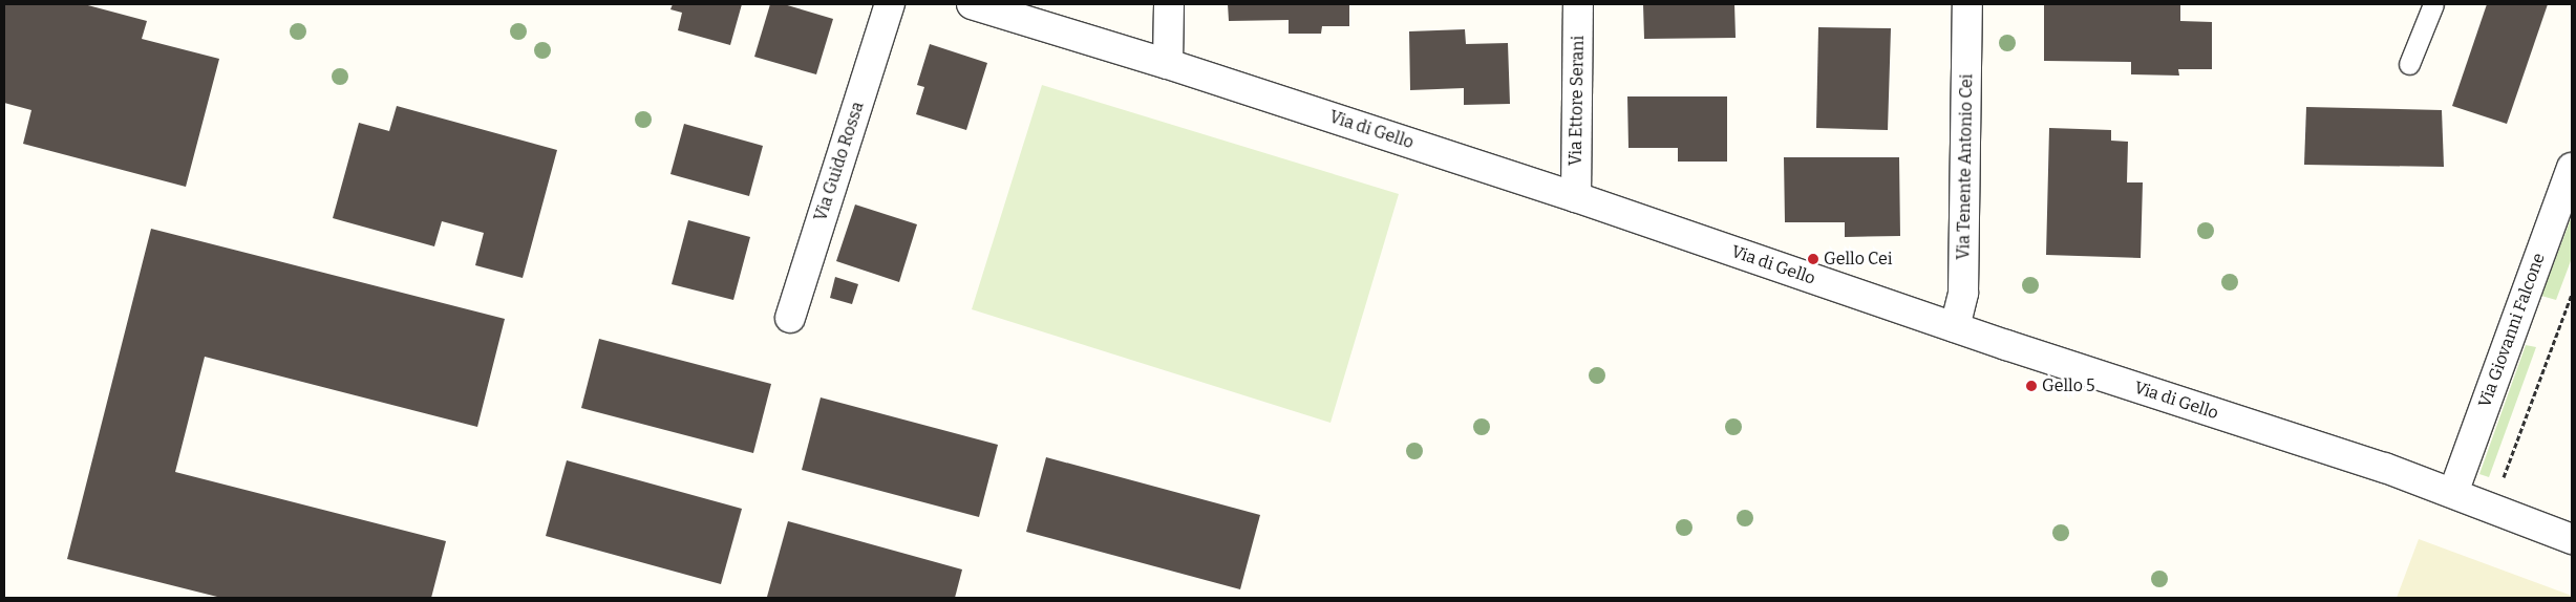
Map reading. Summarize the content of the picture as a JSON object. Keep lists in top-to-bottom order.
{
  "streets": {
    "street": [
      "Via Ettore Serani",
      "Via di Gello",
      "Via Guido Rossa",
      "Via Tenente Antonio Cei",
      "Via Giovanni Falcone"
    ]
  },
  "crossings": [
    ["Via Ettore Serani", "Via di Gello"],
    ["Via di Gello", "Via Tenente Antonio Cei"],
    ["Via di Gello", "Via Giovanni Falcone"]
  ],
  "places": ["Gello Cei", "Gello 5"]
}
